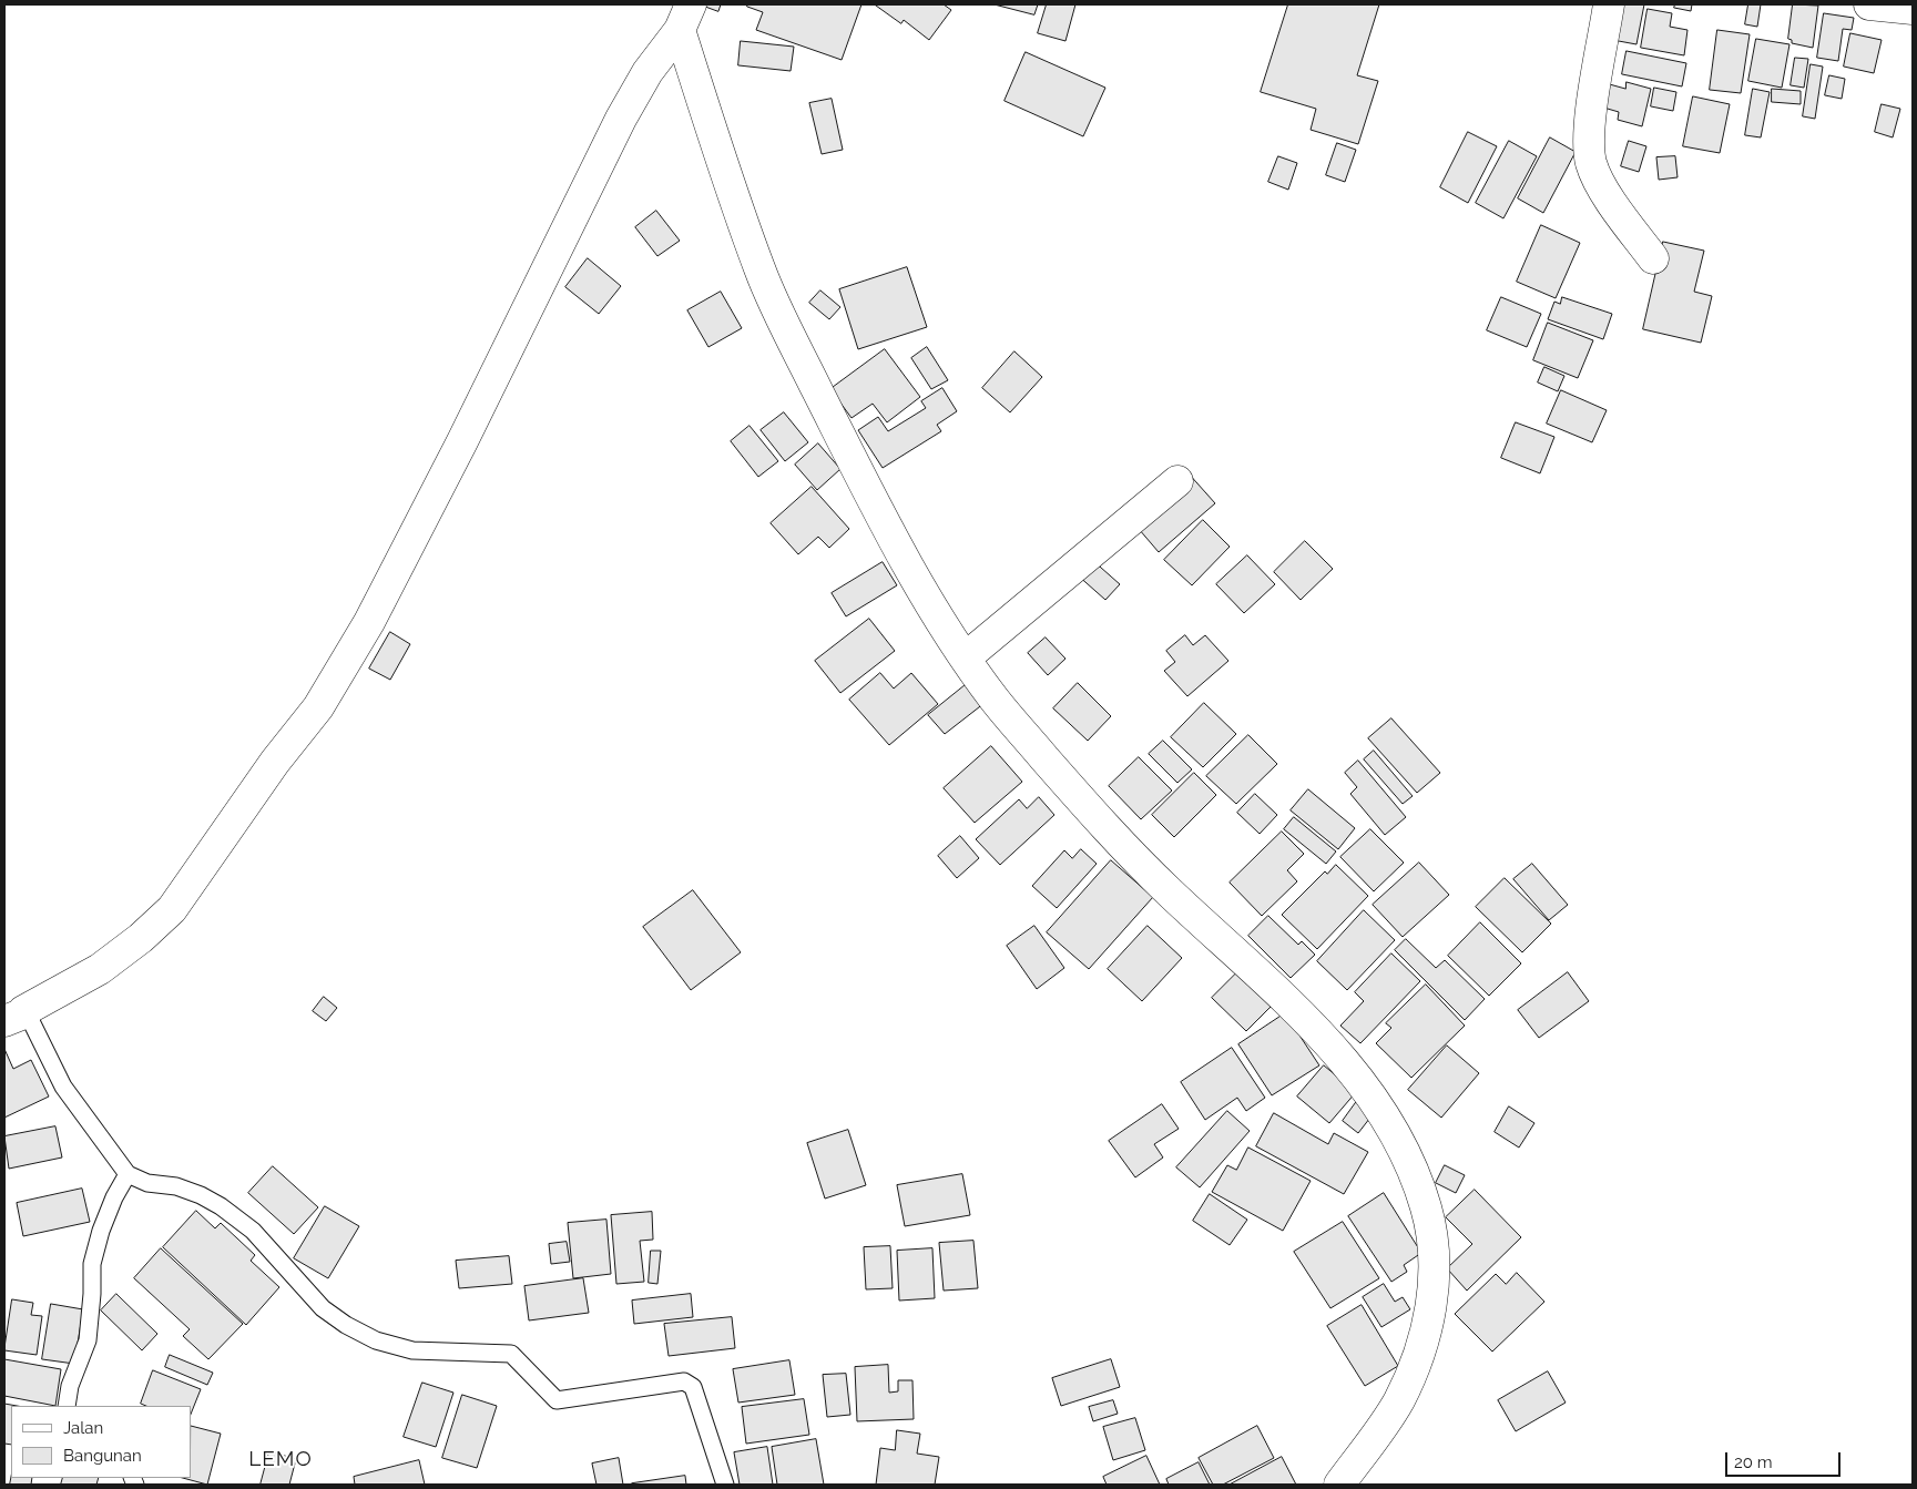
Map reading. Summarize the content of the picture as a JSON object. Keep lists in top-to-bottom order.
{
  "districts": ["LEMO"],
  "legend": ["Jalan", "Bangunan"],
  "scale_bar": "20 m"
}
